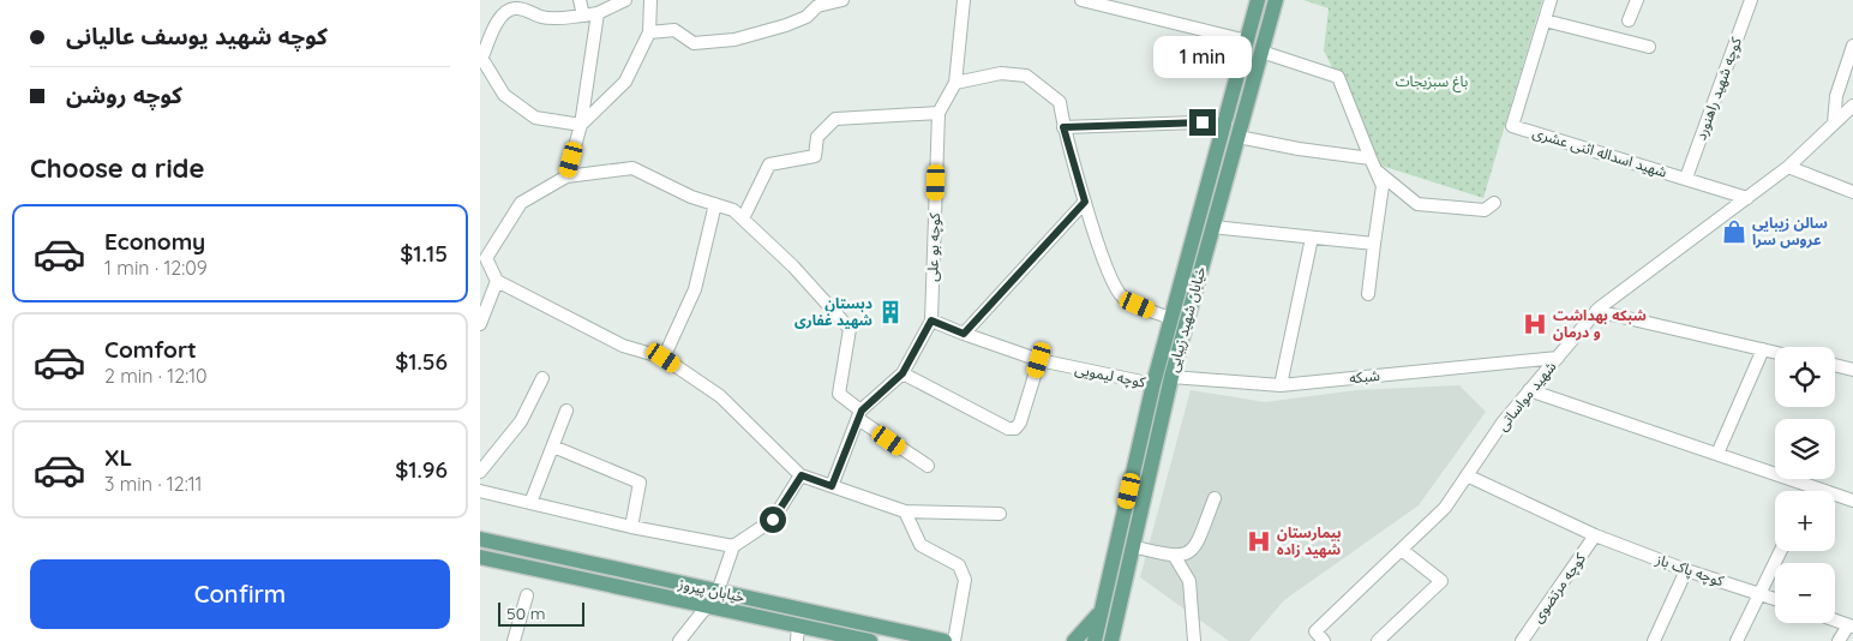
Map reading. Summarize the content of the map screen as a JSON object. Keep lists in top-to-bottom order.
{
  "streets": {
    "main road": ["خیابان شهید زیبایی", "خیابان پیروز"],
    "street": [
      "کوچه شهید راهنورد",
      "شهید اسداله اثنی عشری",
      "کوچه بو علی",
      "کوچه لیمویی",
      "شبکه",
      "شهید مواساتی",
      "کوچه پاک باز",
      "کوچه مرتضوی"
    ]
  },
  "crossings": [
    ["کوچه شهید راهنورد", "شهید اسداله اثنی عشری"],
    ["شهید اسداله اثنی عشری", "شهید مواساتی"],
    ["کوچه بو علی", "کوچه لیمویی"],
    ["خیابان شهید زیبایی", "کوچه لیمویی"],
    ["خیابان شهید زیبایی", "شبکه"],
    ["شبکه", "شهید مواساتی"],
    ["شهید مواساتی", "کوچه پاک باز"],
    ["کوچه پاک باز", "کوچه مرتضوی"]
  ],
  "parks": ["باغ سبزیجات"],
  "places": {
    "shop": ["سالن زیبایی عروس سرا"],
    "building": ["دبستان شهید غفاری"],
    "hospital": ["شبکه بهداشت و درمان", "بیمارستان شهید زاده"]
  },
  "scale_bar": "50 m",
  "page": {
    "banner": ["کوچه شهید یوسف عالیانی", "کوچه روشن"],
    "bubble": "1 min",
    "heading": "Choose a ride",
    "list": [
      {
        "name": "Economy",
        "note": "1 min · 12:09",
        "value": "$1.15"
      },
      {
        "name": "Comfort",
        "note": "2 min · 12:10",
        "value": "$1.56"
      },
      {
        "name": "XL",
        "note": "3 min · 12:11",
        "value": "$1.96"
      }
    ],
    "map_buttons": ["+", "−"],
    "buttons": "Confirm",
    "scale": "50 m"
  }
}
